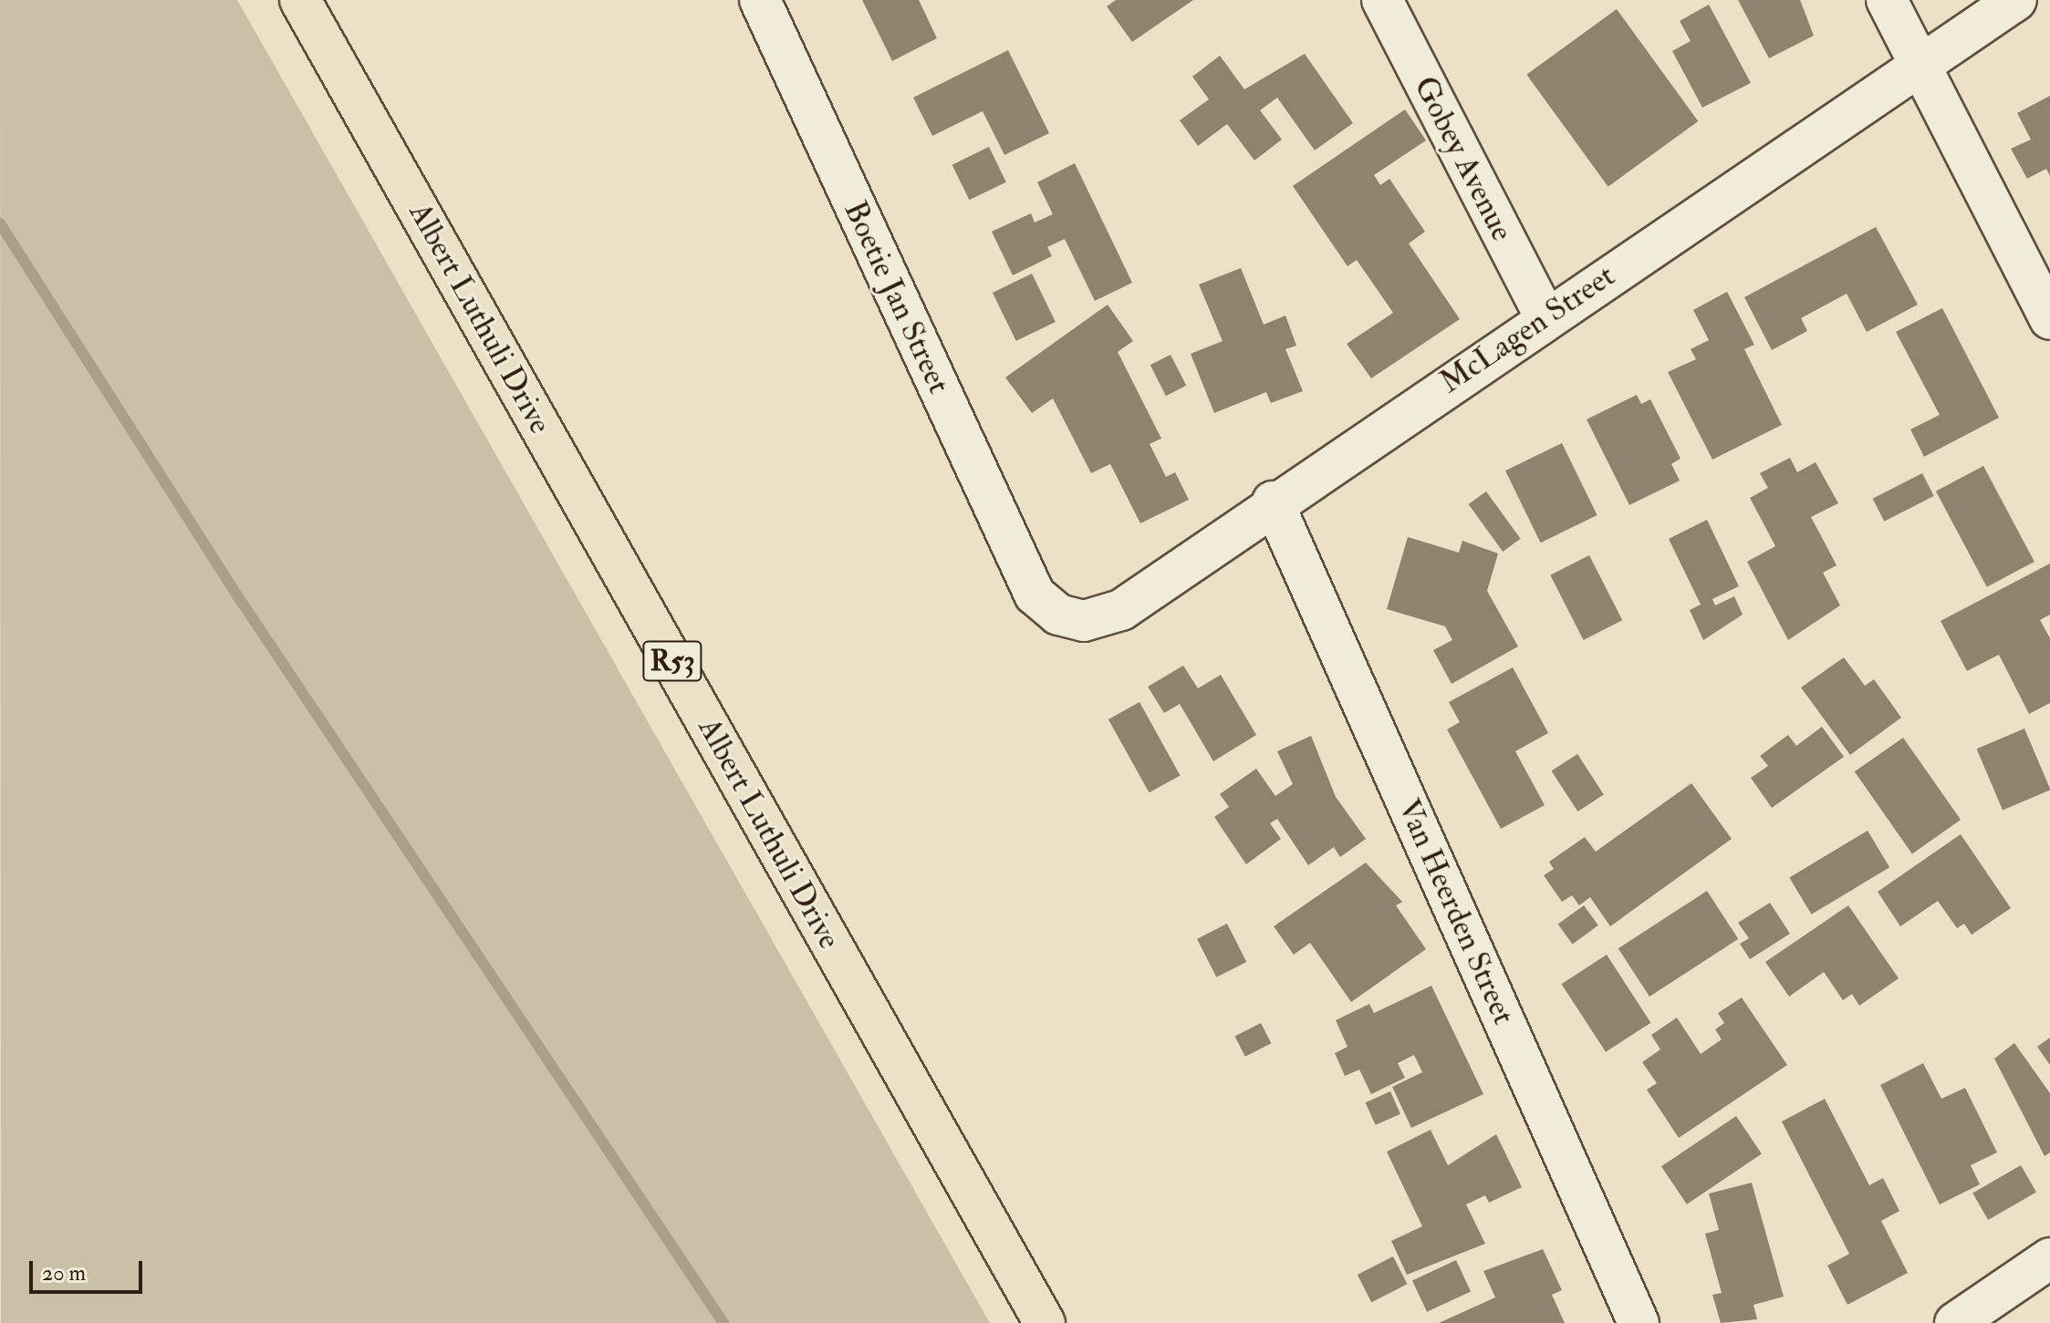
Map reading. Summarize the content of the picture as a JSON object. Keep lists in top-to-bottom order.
{
  "streets": {
    "main road": ["Albert Luthuli Drive", "R53"],
    "street": [
      "Gobey Avenue",
      "Boetie Jan Street",
      "McLagen Street",
      "Van Heerden Street"
    ]
  },
  "crossings": [
    ["Gobey Avenue", "McLagen Street"],
    ["Boetie Jan Street", "McLagen Street"],
    ["McLagen Street", "Van Heerden Street"]
  ],
  "scale_bar": "20 m"
}
